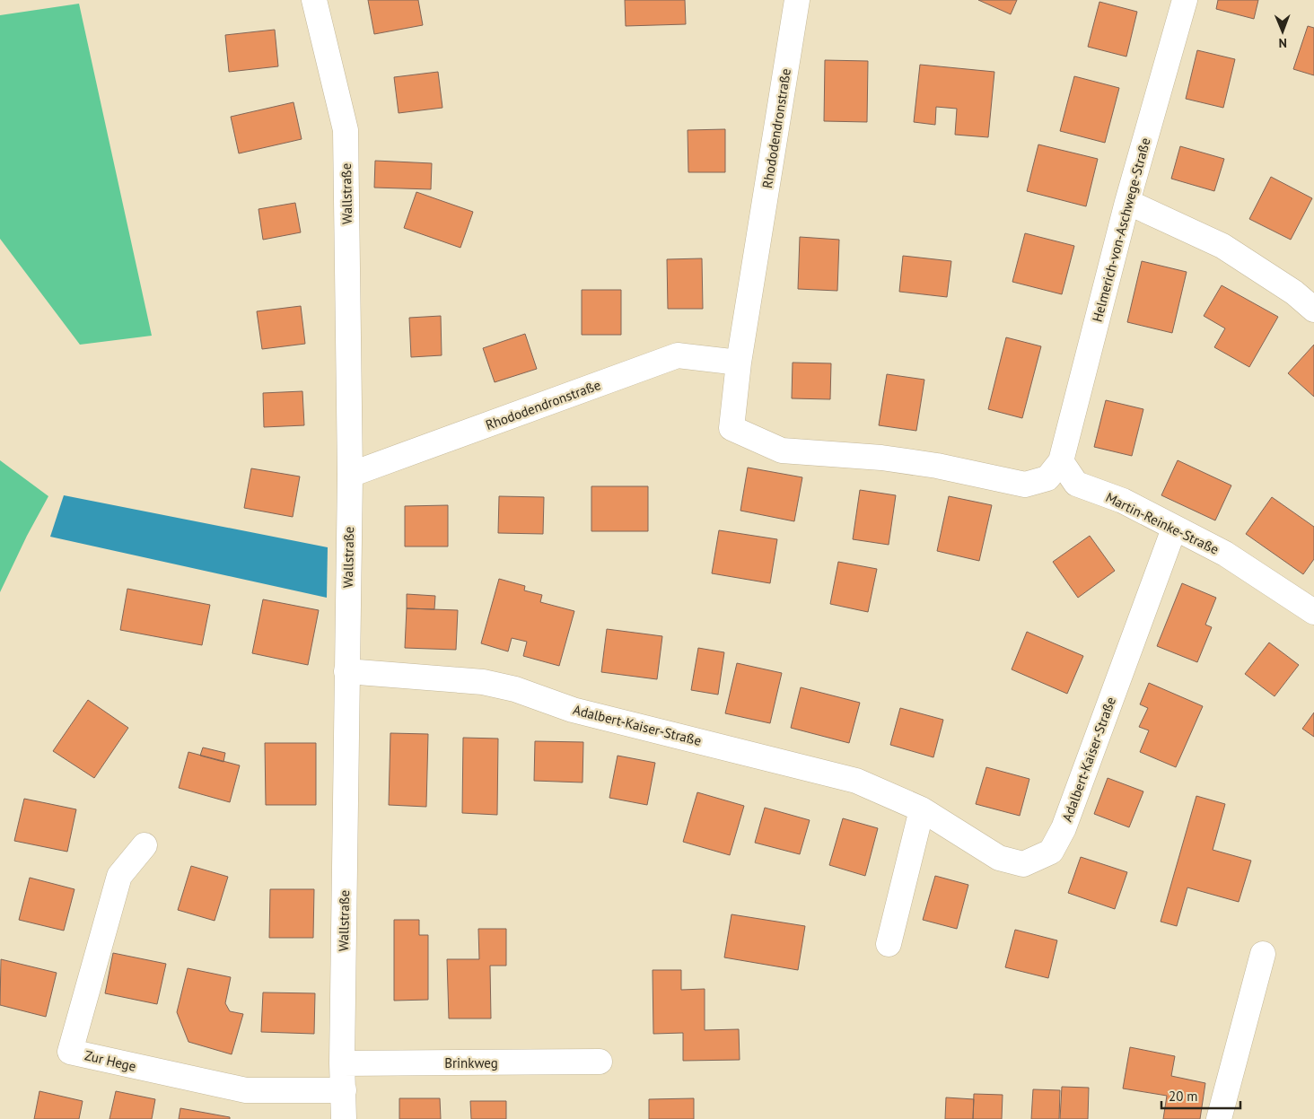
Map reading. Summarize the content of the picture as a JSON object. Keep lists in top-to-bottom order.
{
  "streets": {
    "street": [
      "Rhododendronstraße",
      "Wallstraße",
      "Helmerich-von-Aschwege-Straße",
      "Martin-Reinke-Straße",
      "Adalbert-Kaiser-Straße",
      "Zur Hege",
      "Brinkweg"
    ]
  },
  "crossings": [
    ["Rhododendronstraße", "Wallstraße"],
    ["Rhododendronstraße", "Helmerich-von-Aschwege-Straße"],
    ["Rhododendronstraße", "Martin-Reinke-Straße"],
    ["Wallstraße", "Adalbert-Kaiser-Straße"],
    ["Wallstraße", "Zur Hege"],
    ["Wallstraße", "Brinkweg"],
    ["Helmerich-von-Aschwege-Straße", "Martin-Reinke-Straße"],
    ["Martin-Reinke-Straße", "Adalbert-Kaiser-Straße"]
  ],
  "scale_bar": "20 m",
  "north": "bottom"
}
